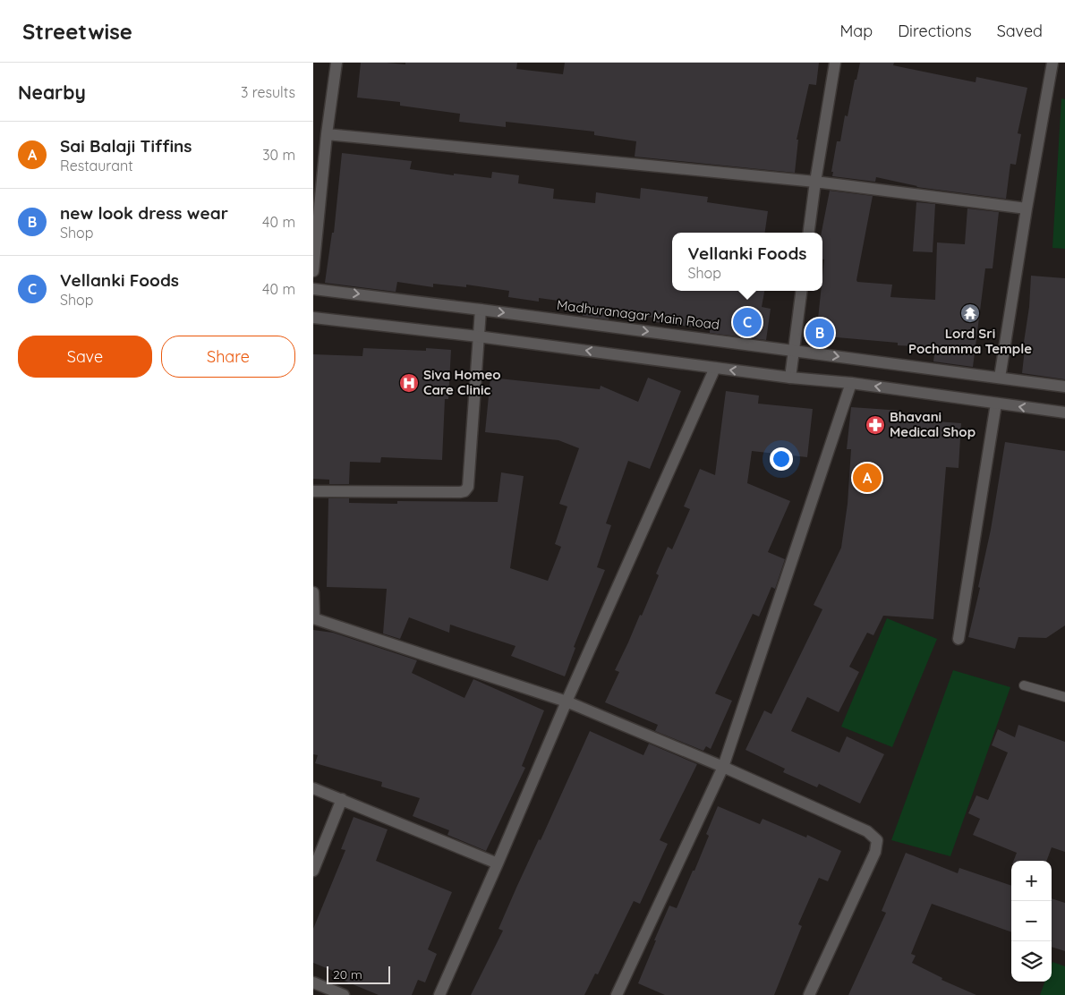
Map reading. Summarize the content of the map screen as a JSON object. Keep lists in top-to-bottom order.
{
  "streets": {
    "street": ["Madhuranagar Main Road"]
  },
  "places": {
    "temple": ["Lord Sri Pochamma Temple"],
    "hospital": ["Siva Homeo Care Clinic"],
    "pharmacy": ["Bhavani Medical Shop"]
  },
  "scale_bar": "20 m",
  "page": {
    "header": "Streetwise",
    "nav": ["Map", "Directions", "Saved"],
    "heading": ["Nearby", "3 results"],
    "list": [
      {
        "mark": "A",
        "name": "Sai Balaji Tiffins",
        "note": "Restaurant",
        "value": "30 m"
      },
      {
        "mark": "B",
        "name": "new look dress wear",
        "note": "Shop",
        "value": "40 m"
      },
      {
        "mark": "C",
        "name": "Vellanki Foods",
        "note": "Shop",
        "value": "40 m"
      }
    ],
    "popup": ["Vellanki Foods", "Shop"],
    "pins": ["C", "B", "A"],
    "buttons": ["Save", "Share"],
    "map_buttons": ["+", "−"],
    "scale": "20 m"
  }
}
